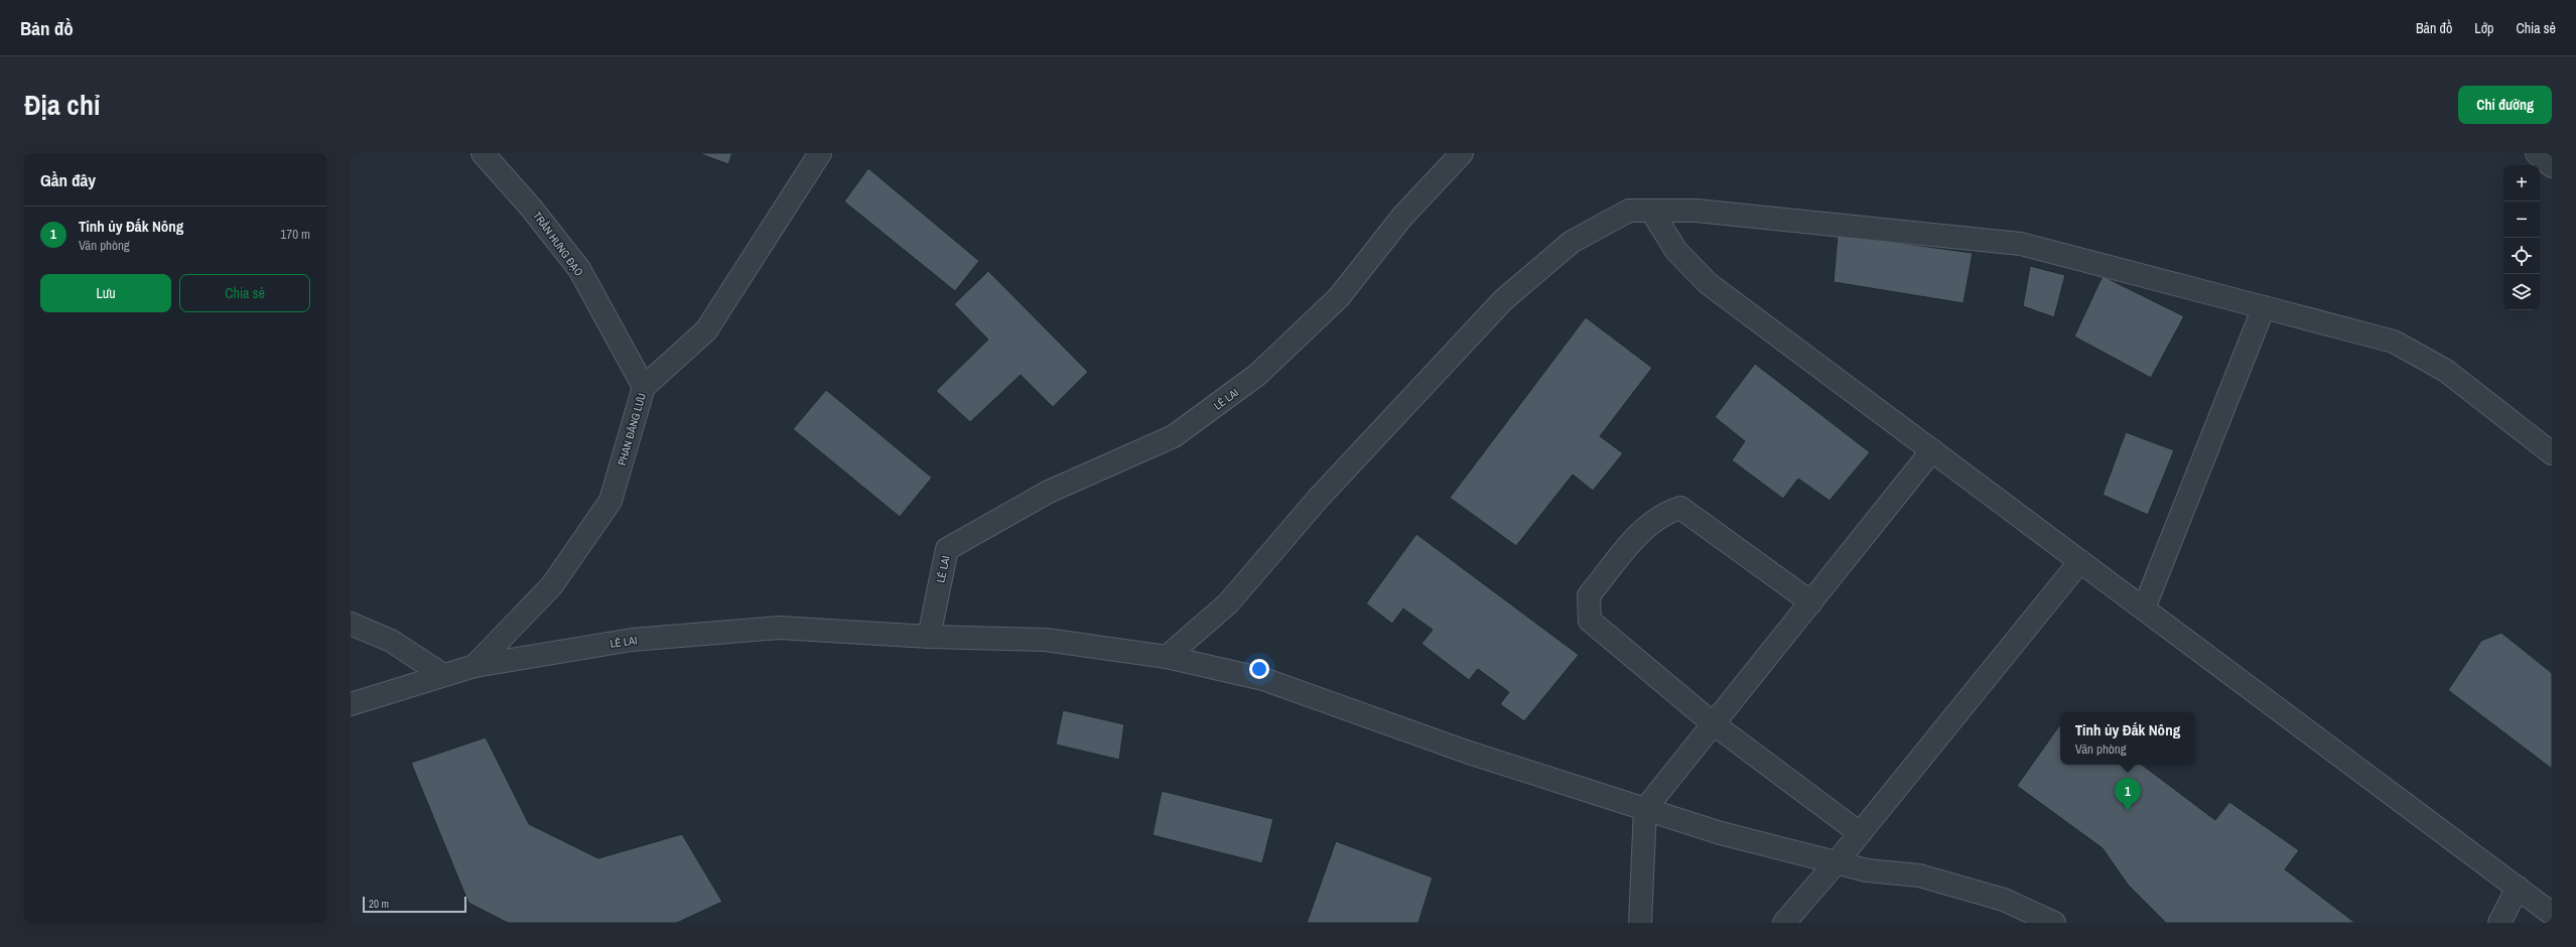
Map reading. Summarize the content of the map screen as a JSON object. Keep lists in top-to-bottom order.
{
  "streets": {
    "street": ["TRẦN HƯNG ĐẠO", "LÊ LAI", "PHAN ĐĂNG LƯU"]
  },
  "crossings": [
    ["TRẦN HƯNG ĐẠO", "PHAN ĐĂNG LƯU"],
    ["LÊ LAI", "PHAN ĐĂNG LƯU"]
  ],
  "scale_bar": "20 m",
  "page": {
    "header": "Bản đồ",
    "nav": ["Bản đồ", "Lớp", "Chia sẻ"],
    "title": "Địa chỉ",
    "buttons": [
      "Chỉ đường",
      ["Lưu", "Chia sẻ"]
    ],
    "heading": "Gần đây",
    "map_buttons": ["+", "−"],
    "list": [
      {
        "mark": "1",
        "name": "Tỉnh ủy Đắk Nông",
        "note": "Văn phòng",
        "value": "170 m"
      }
    ],
    "popup": ["Tỉnh ủy Đắk Nông", "Văn phòng"],
    "pins": "1",
    "scale": "20 m"
  }
}
